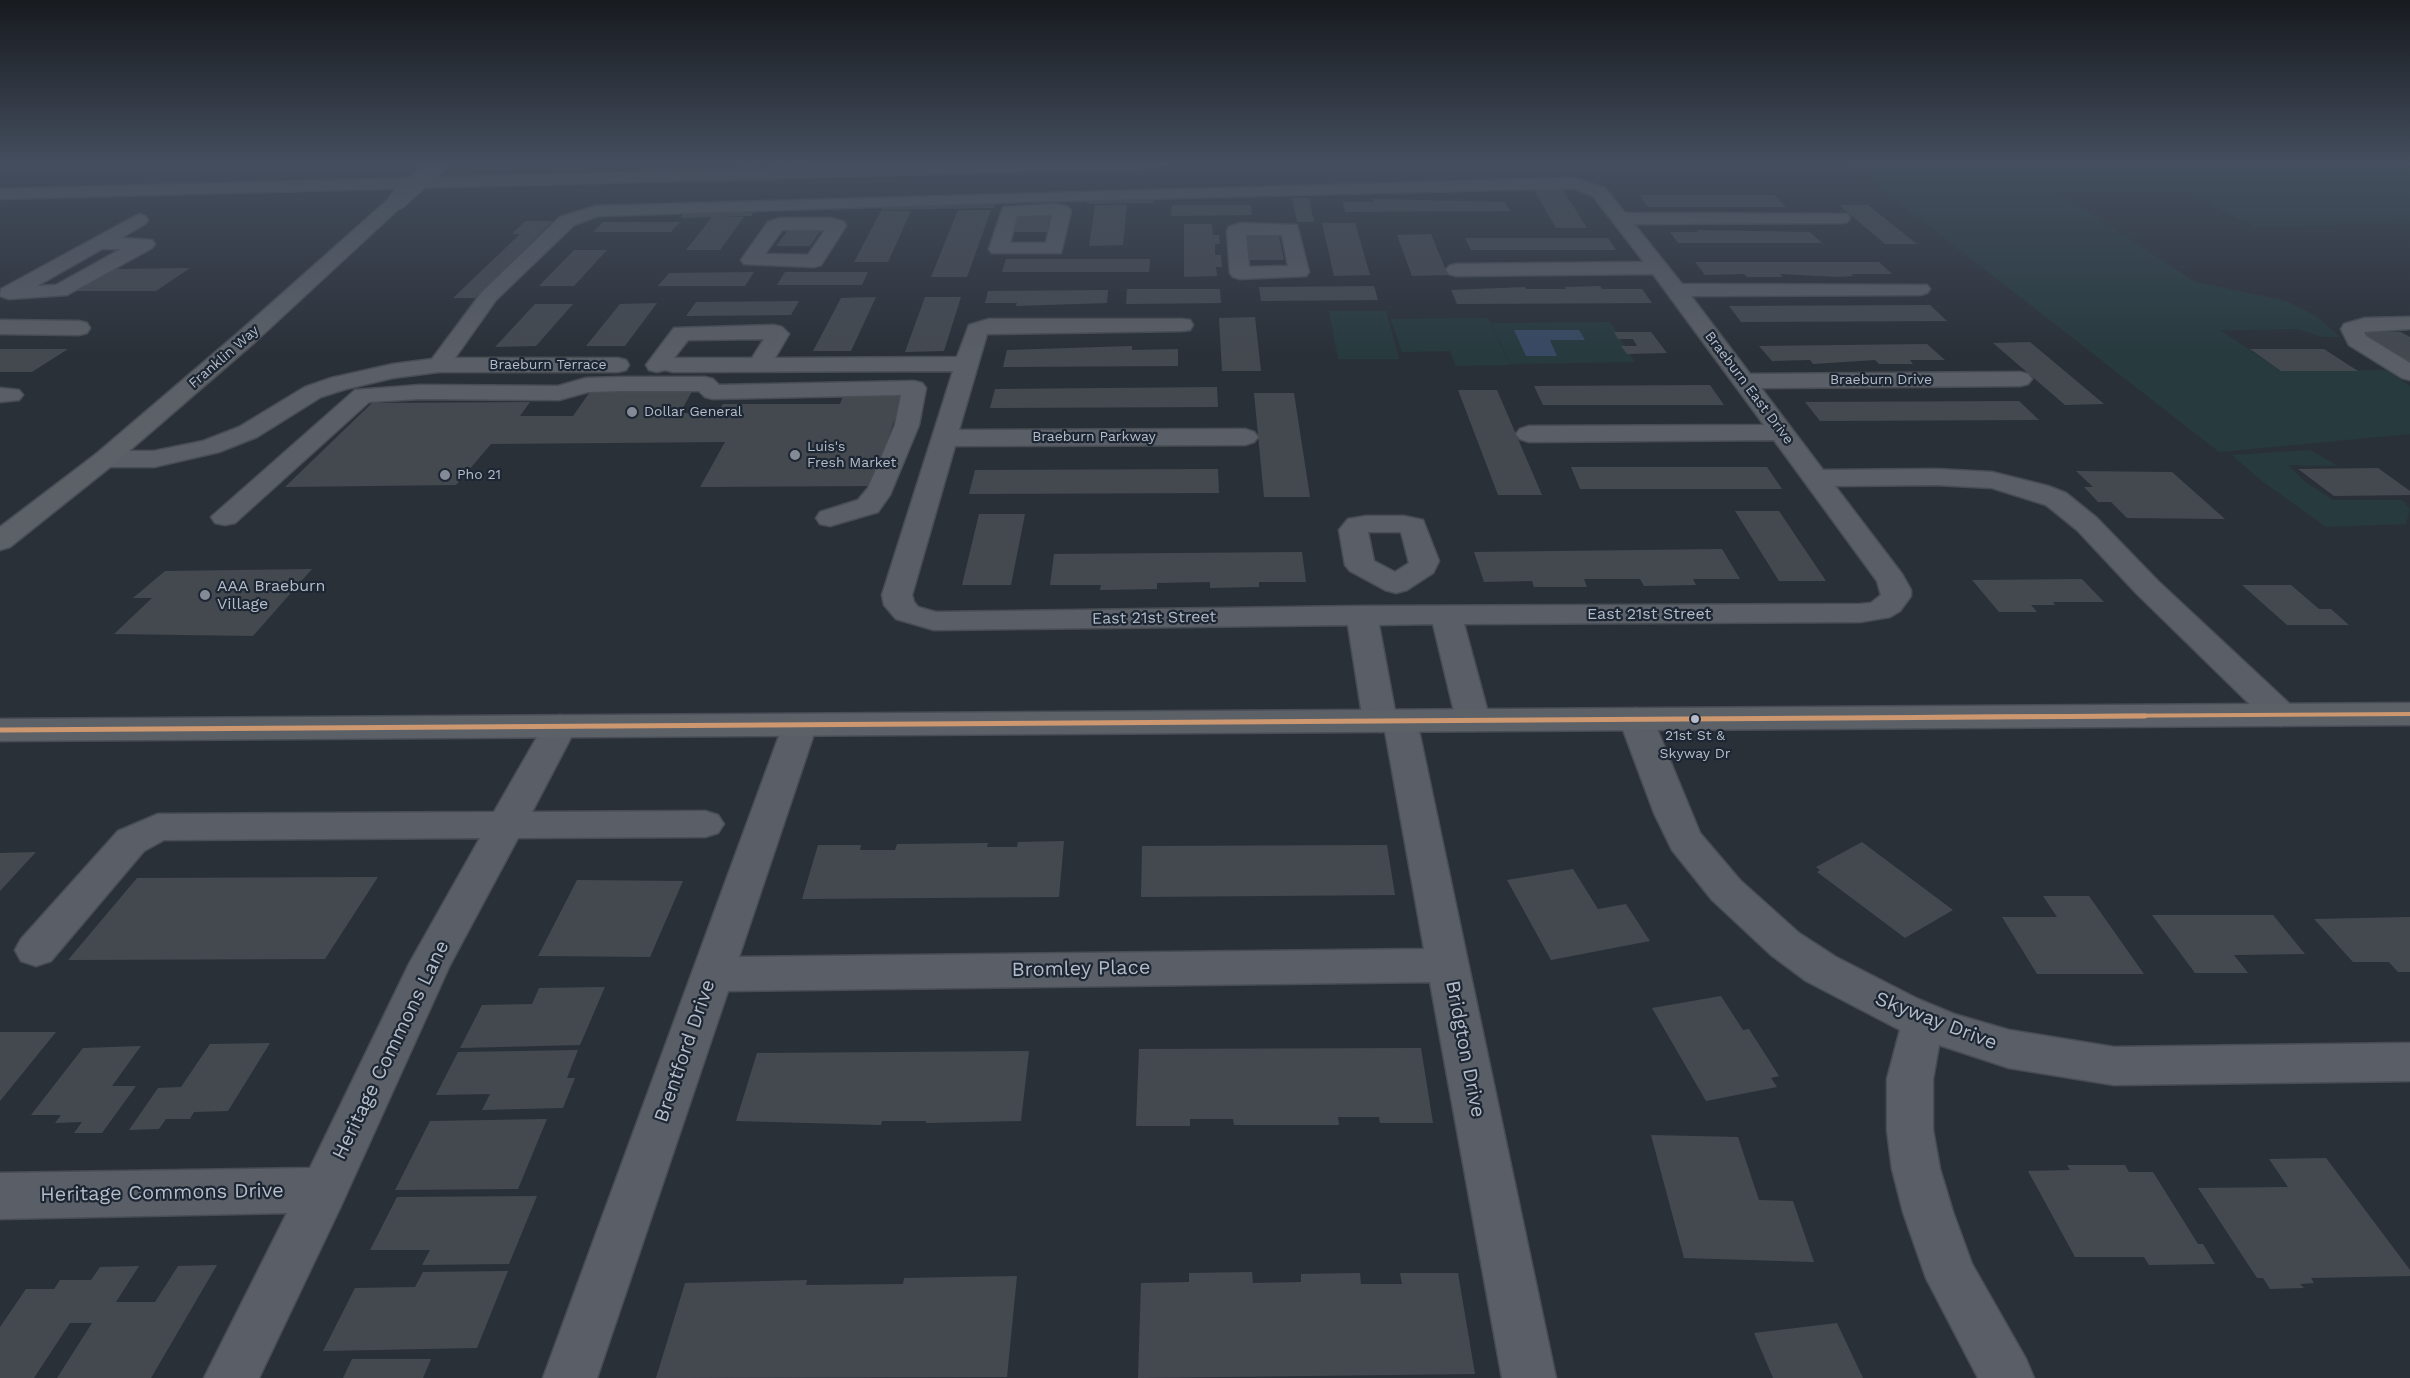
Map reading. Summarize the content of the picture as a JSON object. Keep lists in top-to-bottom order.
{
  "streets": {
    "main road": ["Franklin Way"],
    "street": [
      "Braeburn Terrace",
      "Braeburn Drive",
      "Braeburn East Drive",
      "Braeburn Parkway",
      "East 21st Street",
      "Bromley Place",
      "Skyway Drive",
      "Bridgton Drive",
      "Heritage Commons Lane",
      "Brentford Drive",
      "Heritage Commons Drive"
    ]
  },
  "crossings": [
    ["Franklin Way", "Braeburn Terrace"],
    ["Braeburn Drive", "Braeburn East Drive"],
    ["Braeburn East Drive", "East 21st Street"],
    ["Braeburn Parkway", "East 21st Street"],
    ["Bromley Place", "Bridgton Drive"],
    ["Bromley Place", "Brentford Drive"],
    ["Heritage Commons Lane", "Heritage Commons Drive"]
  ],
  "places": [
    "Dollar General",
    "Luis's Fresh Market",
    "Pho 21",
    "AAA Braeburn Village",
    "21st St & Skyway Dr"
  ]
}
